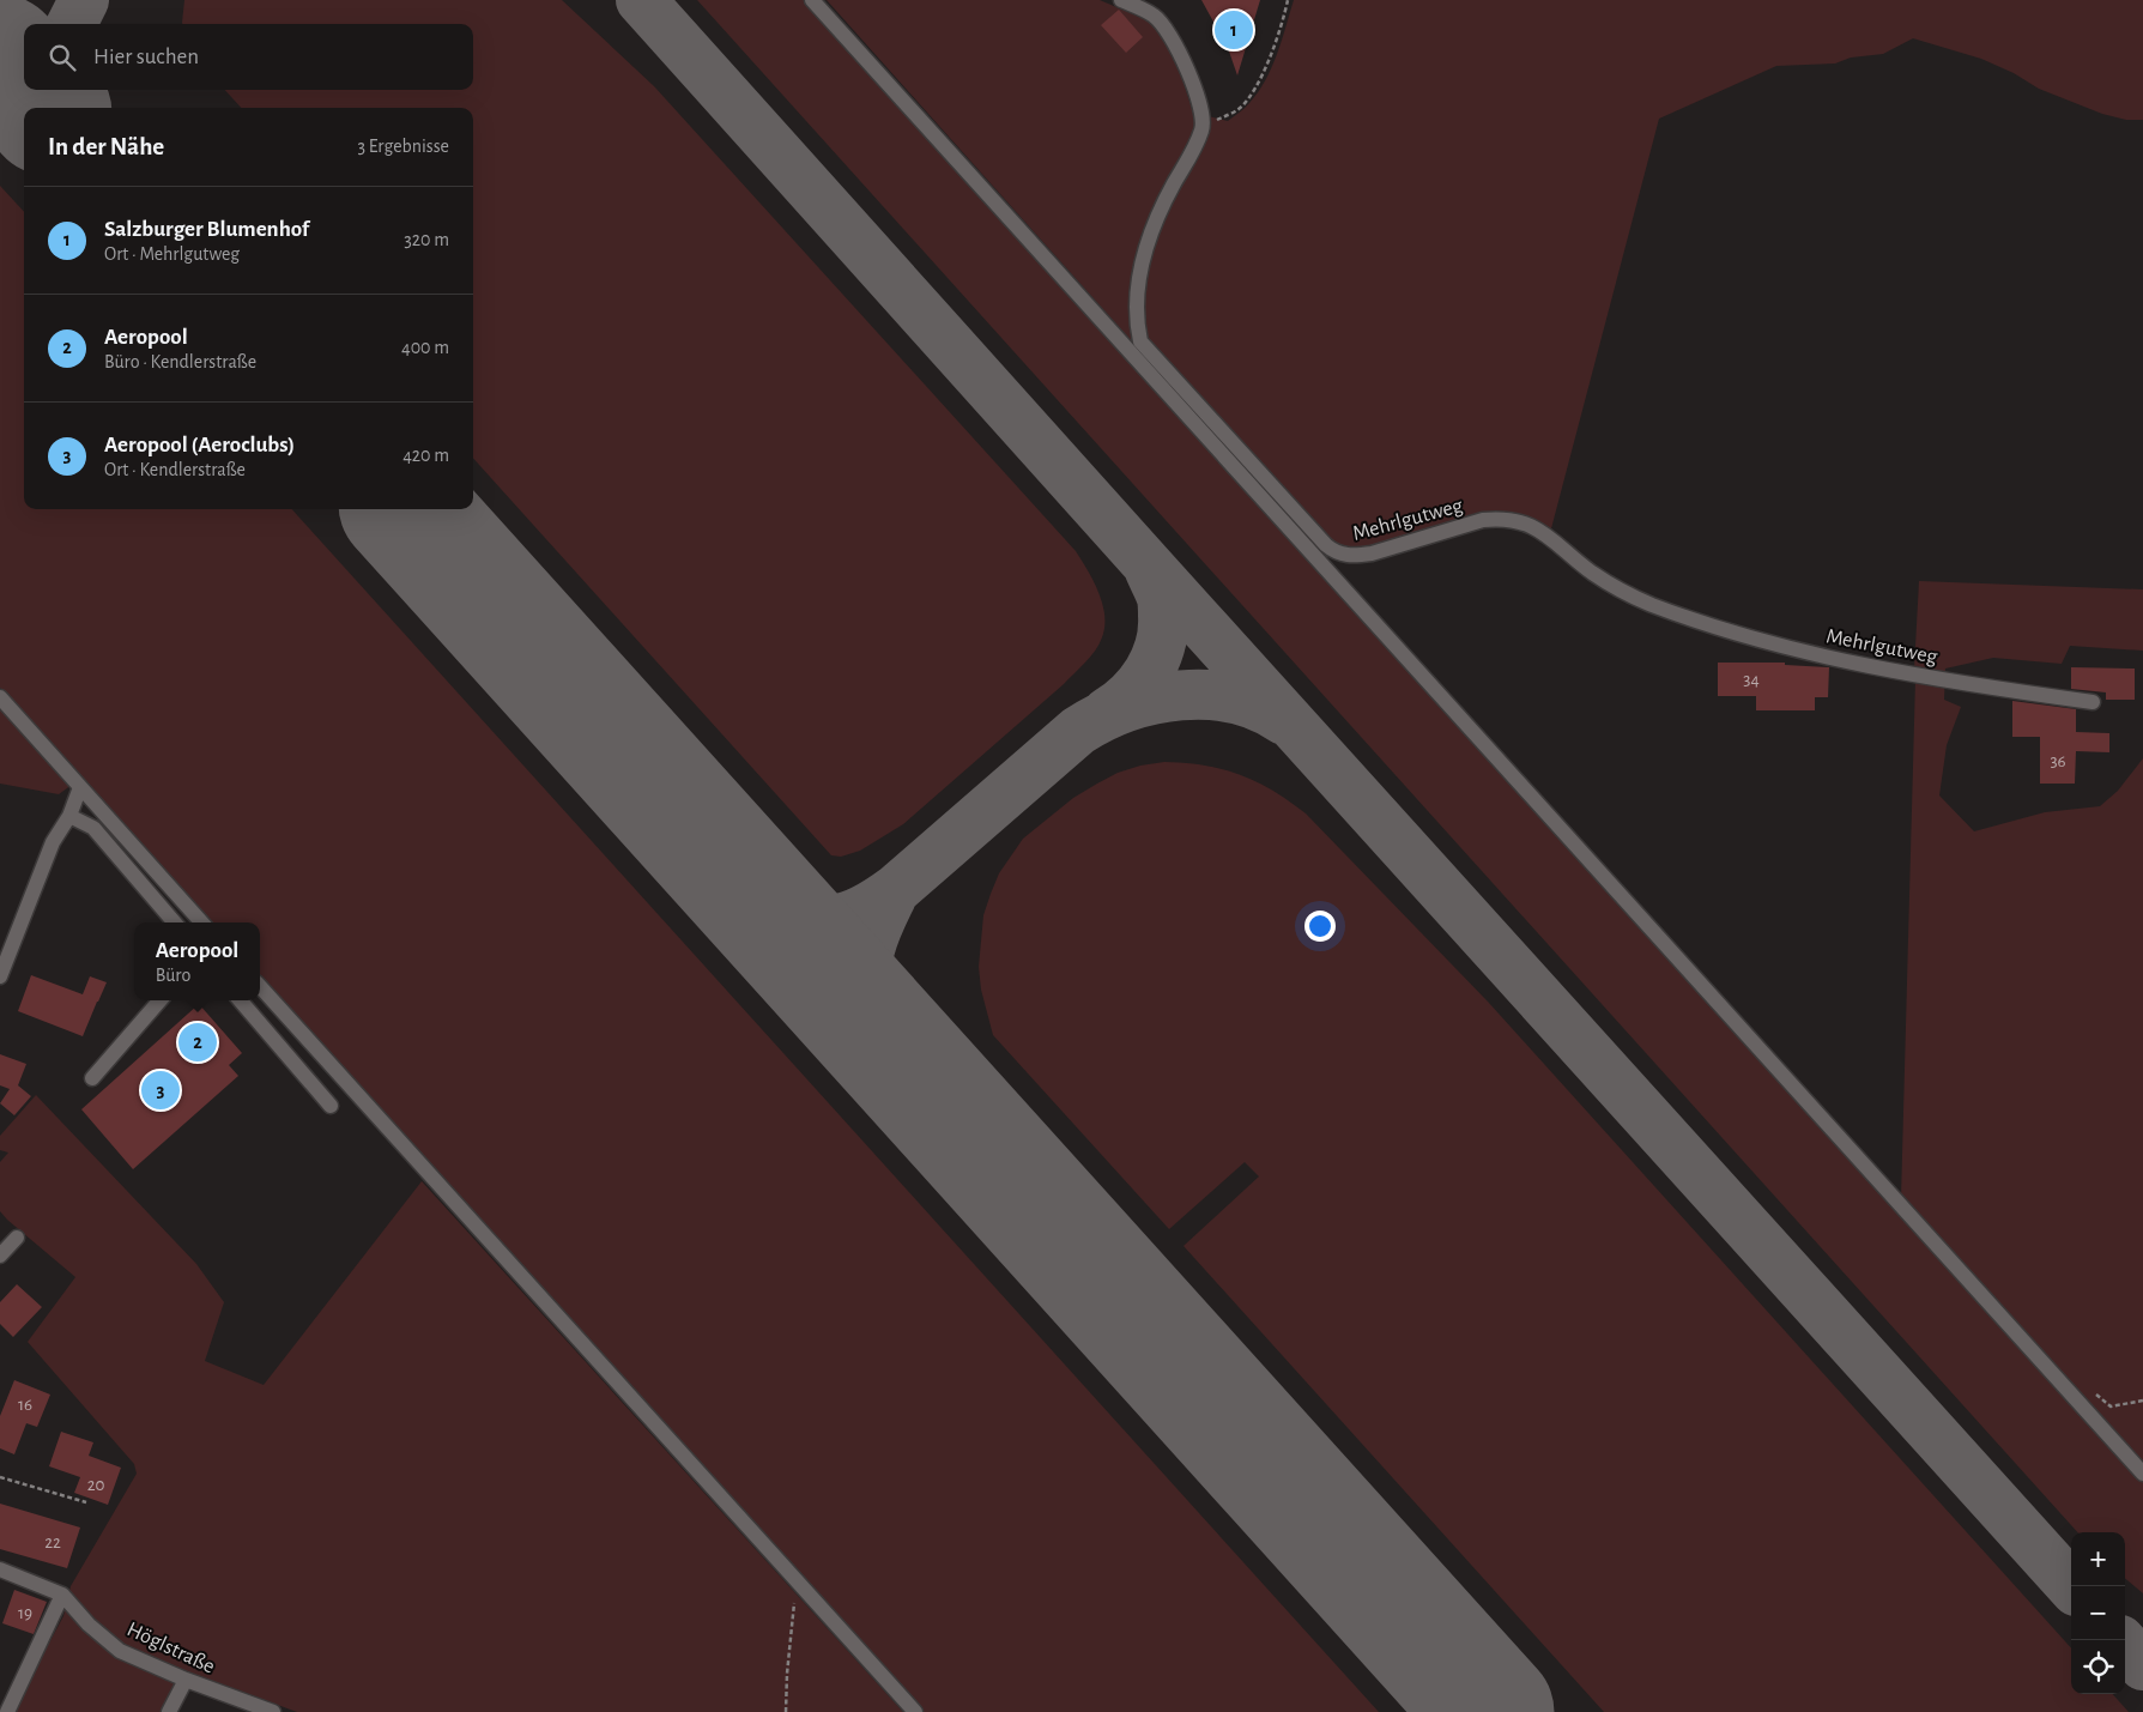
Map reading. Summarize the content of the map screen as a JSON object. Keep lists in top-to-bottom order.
{
  "streets": {
    "street": ["Mehrlgutweg", "Höglstraße"]
  },
  "house_numbers": [
    "34",
    "36",
    "16",
    "20",
    "22",
    "19"
  ],
  "page": {
    "pins": ["1", "2", "3"],
    "search": "Hier suchen",
    "heading": ["In der Nähe", "3 Ergebnisse"],
    "list": [
      {
        "mark": "1",
        "name": "Salzburger Blumenhof",
        "note": "Ort · Mehrlgutweg",
        "value": "320 m"
      },
      {
        "mark": "2",
        "name": "Aeropool",
        "note": "Büro · Kendlerstraße",
        "value": "400 m"
      },
      {
        "mark": "3",
        "name": "Aeropool (Aeroclubs)",
        "note": "Ort · Kendlerstraße",
        "value": "420 m"
      }
    ],
    "popup": ["Aeropool", "Büro"],
    "map_buttons": ["+", "−"]
  }
}
